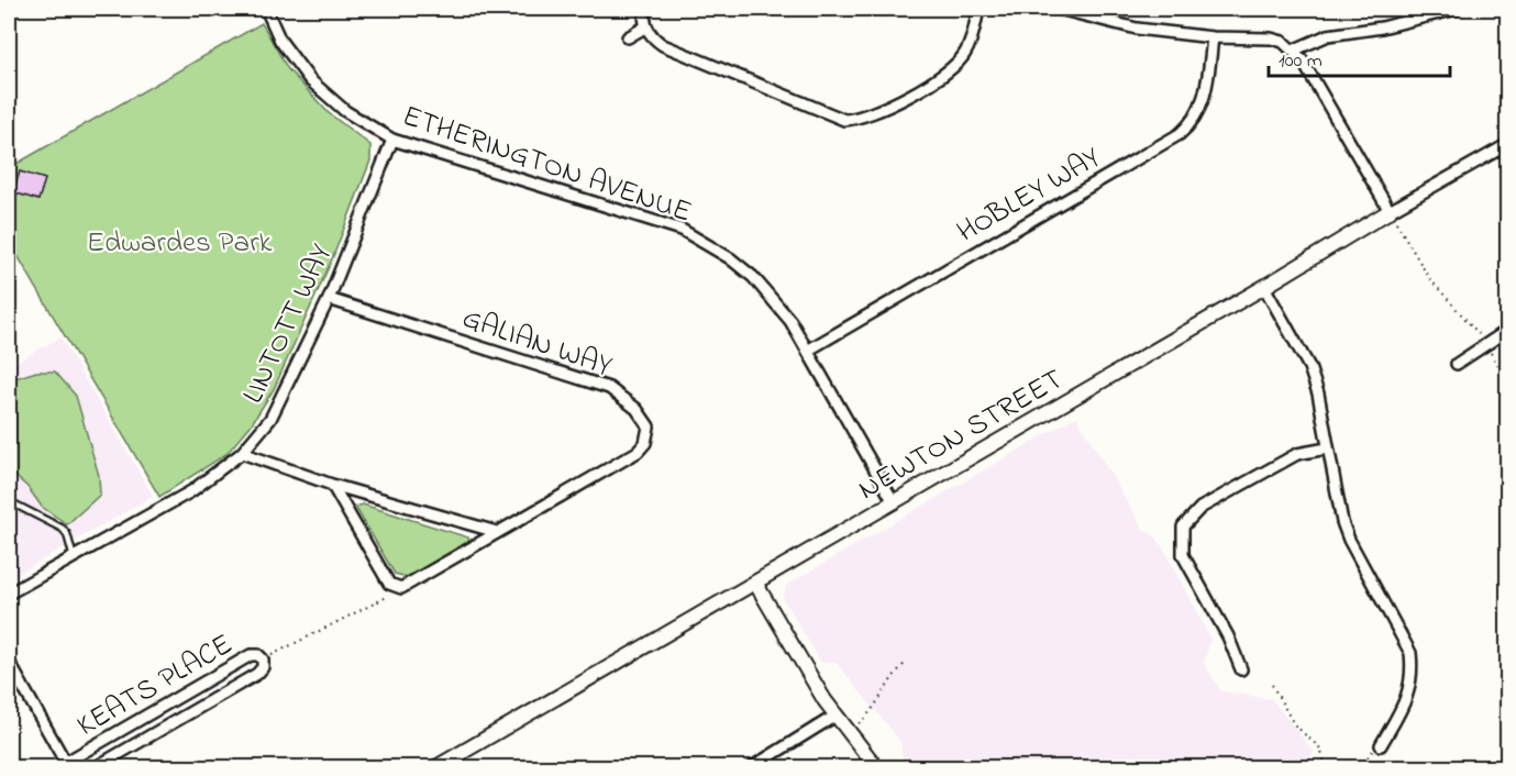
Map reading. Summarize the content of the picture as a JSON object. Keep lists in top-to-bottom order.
{
  "streets": {
    "street": [
      "ETHERINGTON AVENUE",
      "HOBLEY WAY",
      "LINTOTT WAY",
      "GALIAN WAY",
      "NEWTON STREET",
      "KEATS PLACE"
    ]
  },
  "crossings": [
    ["ETHERINGTON AVENUE", "HOBLEY WAY"],
    ["ETHERINGTON AVENUE", "LINTOTT WAY"],
    ["ETHERINGTON AVENUE", "NEWTON STREET"],
    ["LINTOTT WAY", "GALIAN WAY"]
  ],
  "parks": ["Edwardes Park"],
  "scale_bar": "100 m"
}
